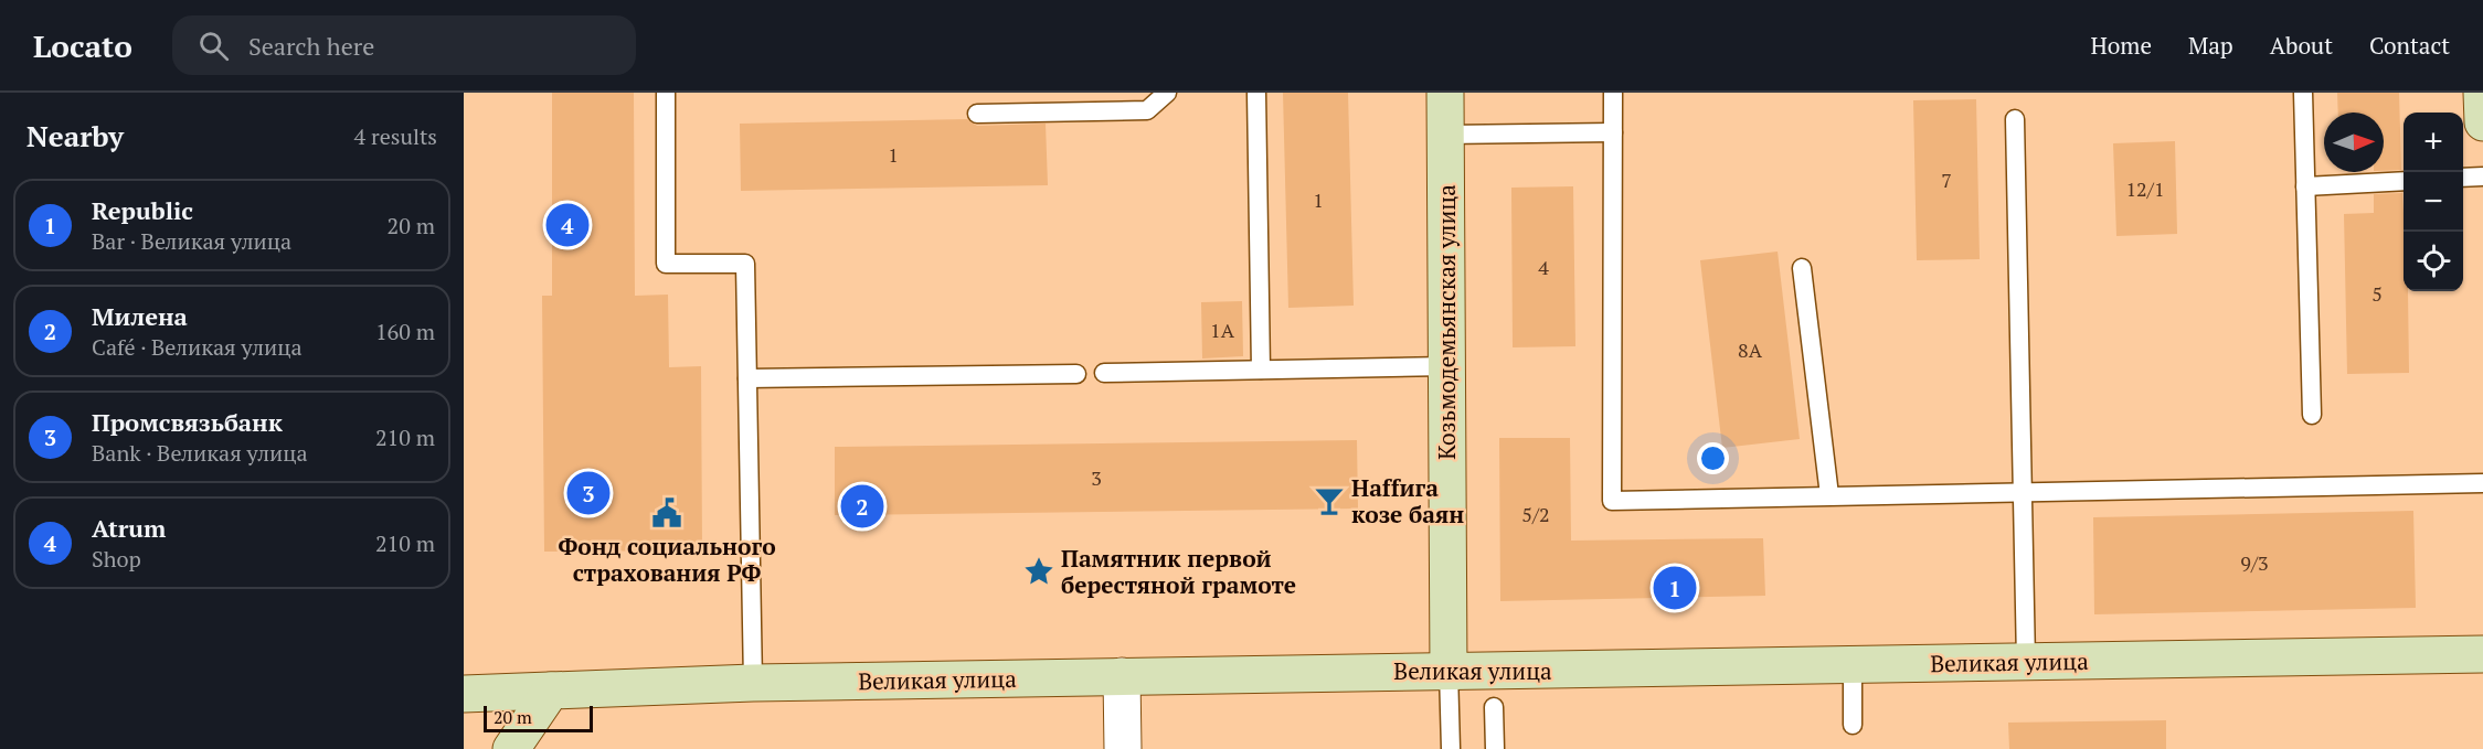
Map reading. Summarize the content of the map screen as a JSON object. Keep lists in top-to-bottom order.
{
  "streets": {
    "main road": ["Козьмодемьянская улица", "Великая улица"]
  },
  "crossings": [
    ["Козьмодемьянская улица", "Великая улица"]
  ],
  "places": {
    "bar": ["Наffига козе баян"],
    "public building": ["Фонд социального страхования РФ"],
    "place": ["Памятник первой берестяной грамоте"]
  },
  "house_numbers": [
    "1",
    "7",
    "12/1",
    "1",
    "4",
    "5",
    "1А",
    "8А",
    "3",
    "5/2",
    "9/3"
  ],
  "scale_bar": "20 m",
  "north": "right",
  "page": {
    "header": "Locato",
    "search": "Search here",
    "nav": [
      "Home",
      "Map",
      "About",
      "Contact"
    ],
    "heading": ["Nearby", "4 results"],
    "map_buttons": ["+", "−"],
    "list": [
      {
        "mark": "1",
        "name": "Republic",
        "note": "Bar · Великая улица",
        "value": "20 m"
      },
      {
        "mark": "2",
        "name": "Милена",
        "note": "Café · Великая улица",
        "value": "160 m"
      },
      {
        "mark": "3",
        "name": "Промсвязьбанк",
        "note": "Bank · Великая улица",
        "value": "210 m"
      },
      {
        "mark": "4",
        "name": "Atrum",
        "note": "Shop",
        "value": "210 m"
      }
    ],
    "pins": [
      "4",
      "3",
      "2",
      "1"
    ],
    "scale": "20 m"
  }
}
